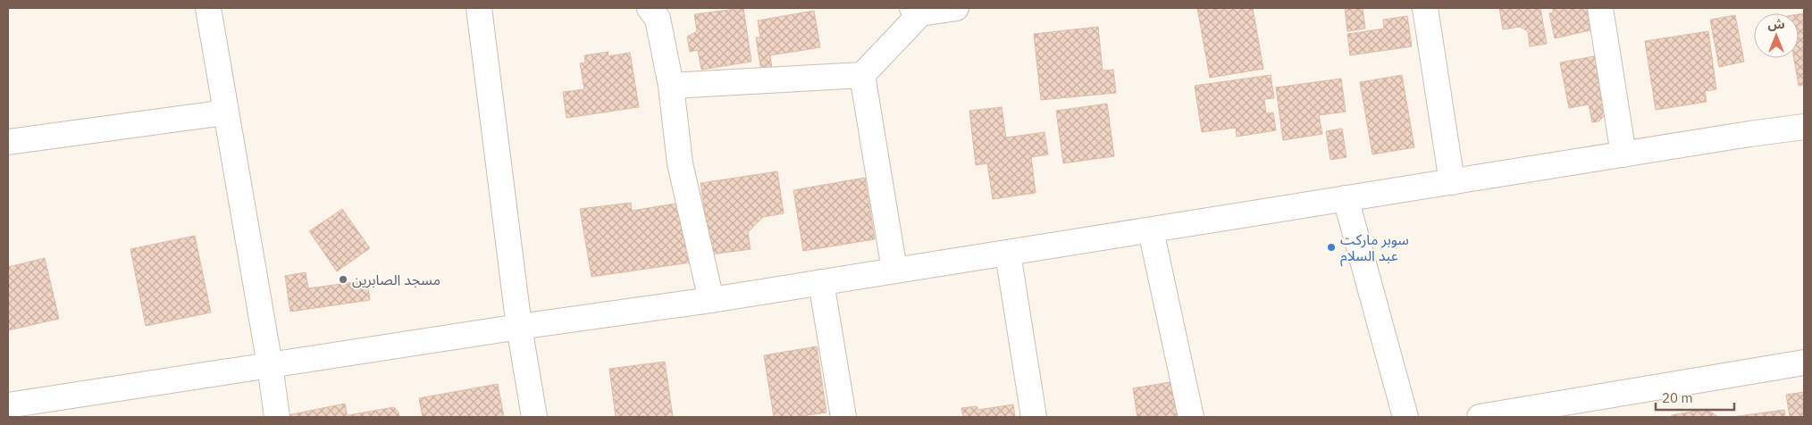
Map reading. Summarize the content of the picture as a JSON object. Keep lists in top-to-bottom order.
{
  "places": ["سوبر ماركت عبد السلام", "مسجد الصابرين"],
  "scale_bar": "20 m",
  "north": "top"
}
